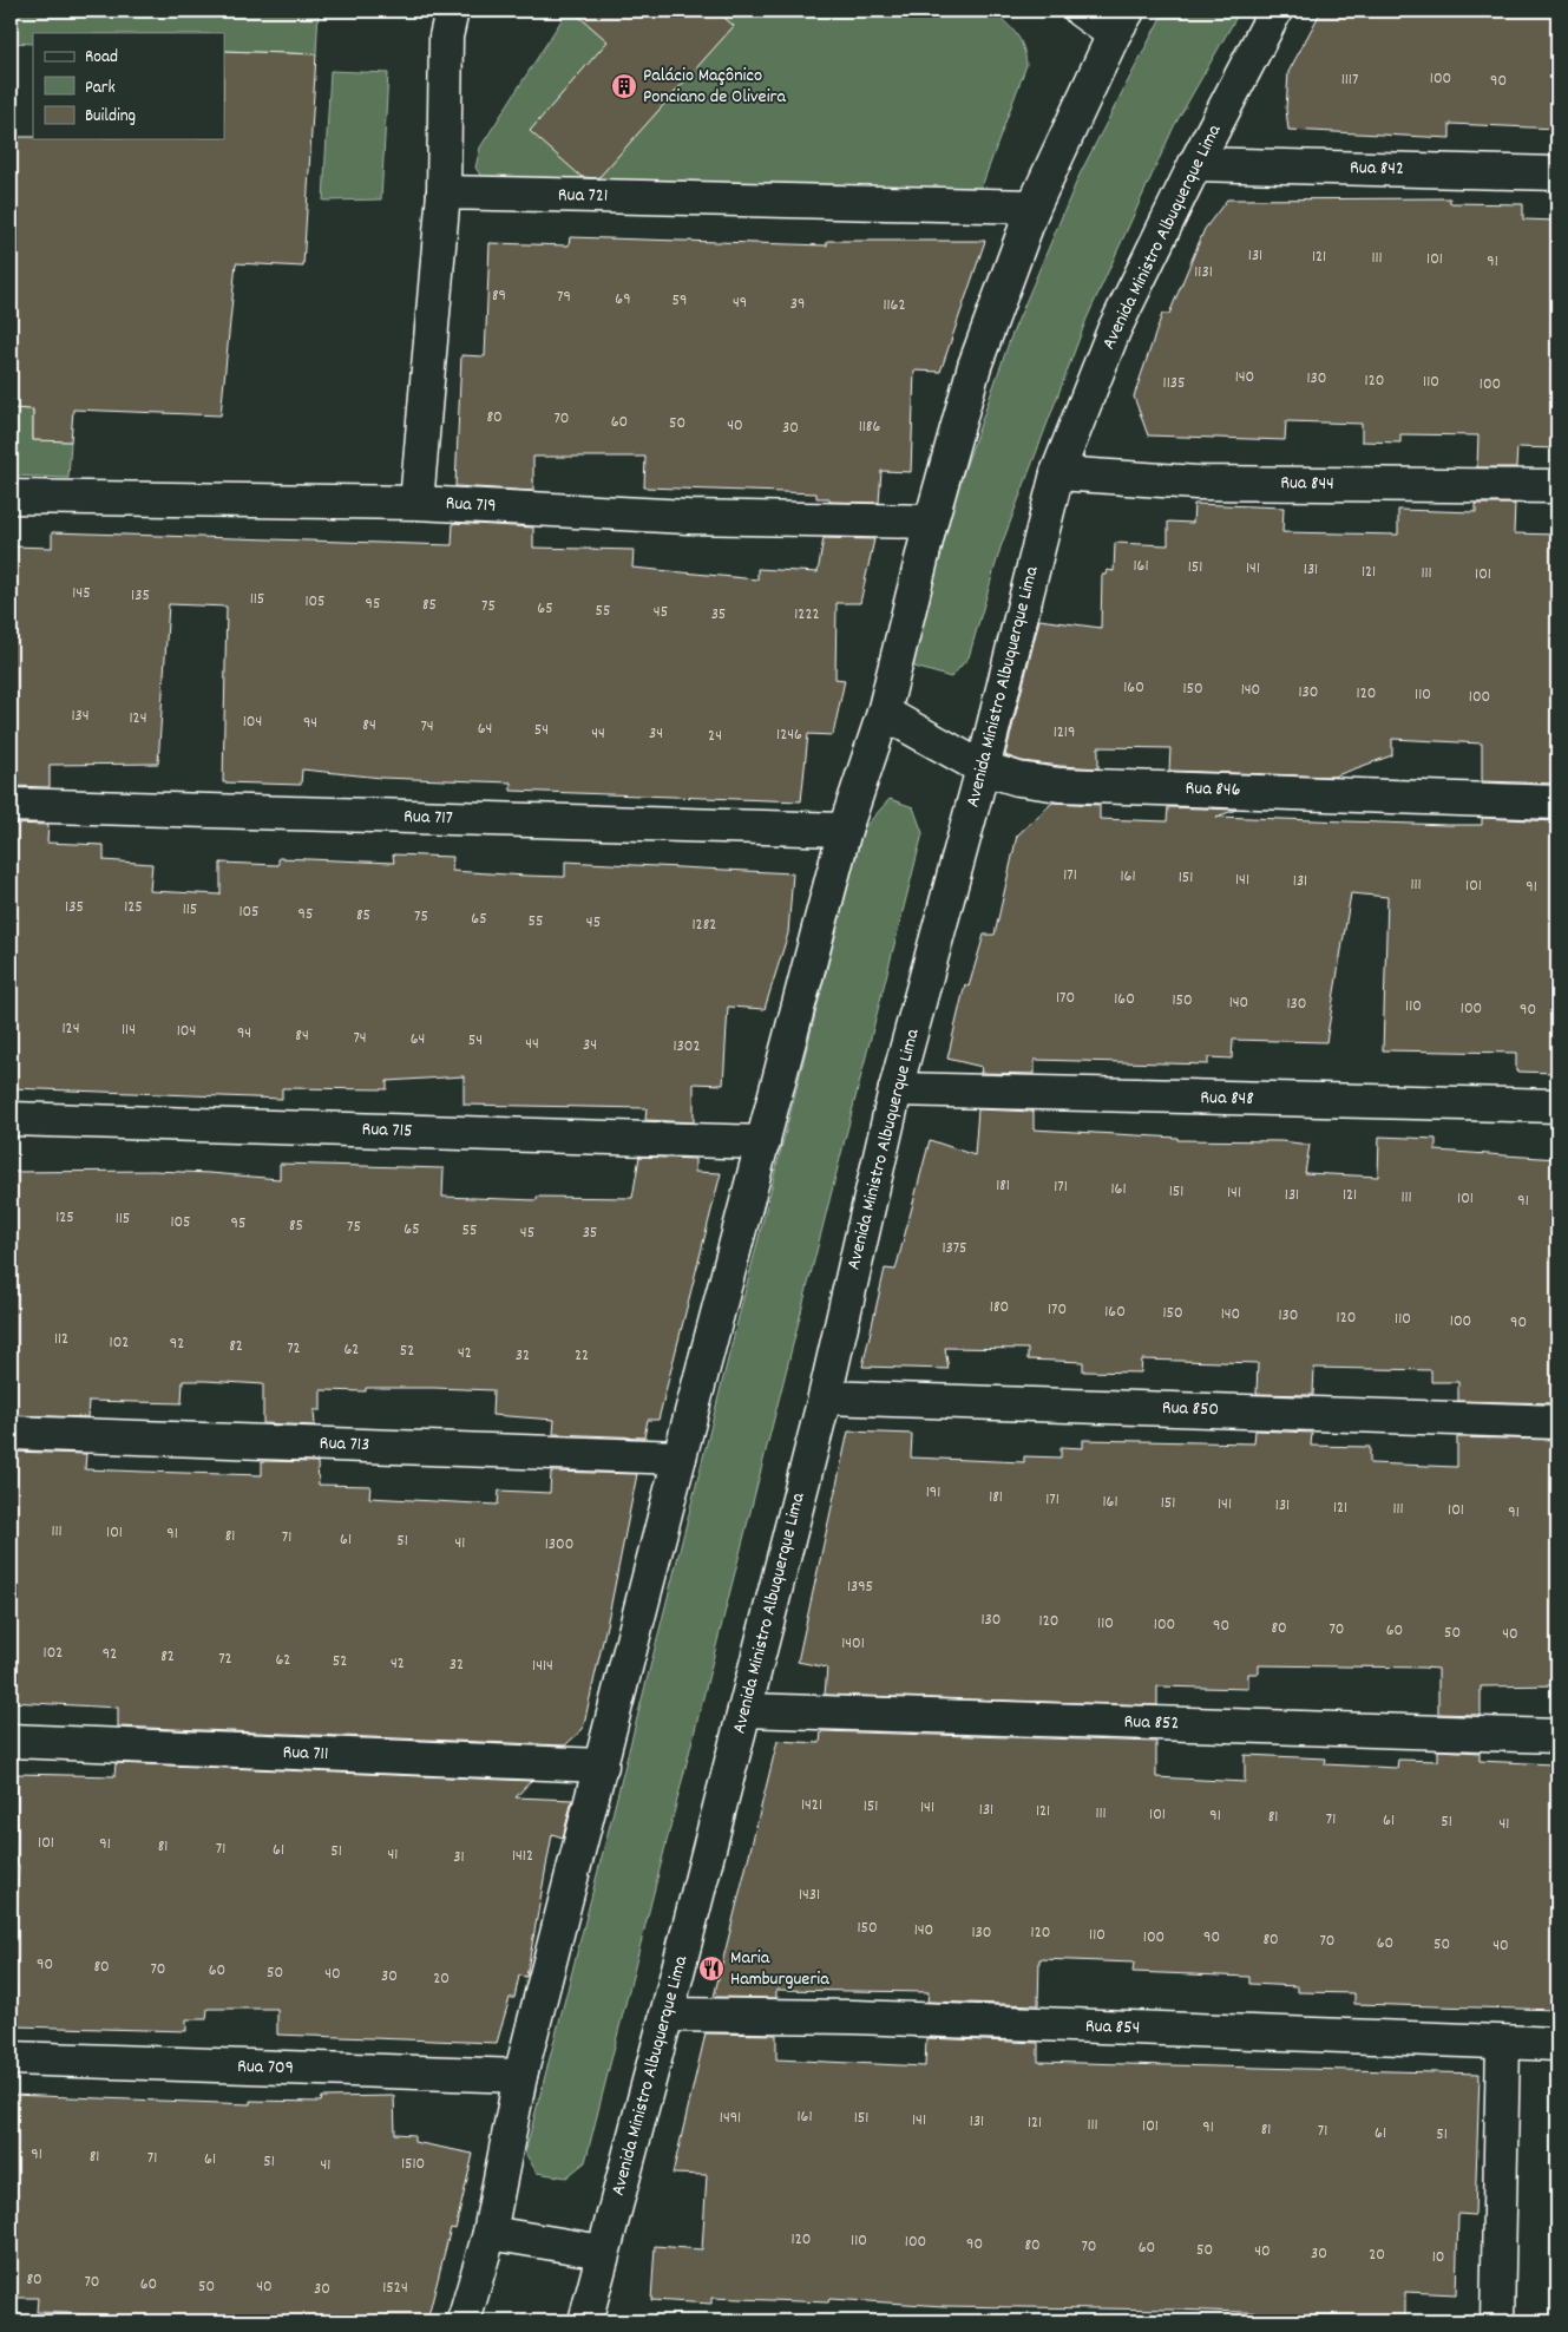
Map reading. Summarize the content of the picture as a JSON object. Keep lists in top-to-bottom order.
{
  "streets": {
    "street": [
      "Rua 842",
      "Rua 721",
      "Avenida Ministro Albuquerque Lima",
      "Rua 844",
      "Rua 719",
      "Rua 846",
      "Rua 717",
      "Rua 848",
      "Rua 715",
      "Rua 850",
      "Rua 713",
      "Rua 852",
      "Rua 711",
      "Rua 854",
      "Rua 709"
    ]
  },
  "crossings": [
    ["Rua 842", "Avenida Ministro Albuquerque Lima"],
    ["Avenida Ministro Albuquerque Lima", "Rua 844"],
    ["Avenida Ministro Albuquerque Lima", "Rua 846"],
    ["Avenida Ministro Albuquerque Lima", "Rua 848"],
    ["Avenida Ministro Albuquerque Lima", "Rua 850"],
    ["Avenida Ministro Albuquerque Lima", "Rua 852"],
    ["Avenida Ministro Albuquerque Lima", "Rua 854"]
  ],
  "places": {
    "building": ["Palácio Maçônico Ponciano de Oliveira"],
    "restaurant": ["Maria Hamburgueria"]
  },
  "house_numbers": [
    "100",
    "1117",
    "90",
    "131",
    "121",
    "111",
    "101",
    "91",
    "1131",
    "89",
    "79",
    "69",
    "59",
    "49",
    "39",
    "1162",
    "140",
    "130",
    "120",
    "110",
    "1135",
    "100",
    "80",
    "70",
    "60",
    "50",
    "40",
    "1186",
    "30",
    "161",
    "151",
    "141",
    "131",
    "121",
    "111",
    "101",
    "145",
    "135",
    "115",
    "105",
    "95",
    "85",
    "75",
    "65",
    "55",
    "45",
    "35",
    "1222",
    "160",
    "150",
    "140",
    "130",
    "120",
    "110",
    "100",
    "134",
    "124",
    "104",
    "94",
    "84",
    "74",
    "64",
    "54",
    "1219",
    "44",
    "34",
    "1246",
    "24",
    "171",
    "161",
    "151",
    "141",
    "131",
    "111",
    "101",
    "91",
    "135",
    "125",
    "115",
    "105",
    "95",
    "85",
    "75",
    "65",
    "55",
    "45",
    "1282",
    "170",
    "160",
    "150",
    "140",
    "130",
    "110",
    "100",
    "90",
    "124",
    "114",
    "104",
    "94",
    "84",
    "74",
    "64",
    "54",
    "44",
    "34",
    "1302",
    "181",
    "171",
    "161",
    "151",
    "141",
    "131",
    "121",
    "111",
    "101",
    "91",
    "125",
    "115",
    "105",
    "95",
    "85",
    "75",
    "65",
    "55",
    "45",
    "35",
    "1375",
    "180",
    "170",
    "160",
    "150",
    "140",
    "130",
    "120",
    "110",
    "100",
    "90",
    "112",
    "102",
    "92",
    "82",
    "72",
    "62",
    "52",
    "42",
    "32",
    "22",
    "191",
    "181",
    "171",
    "161",
    "151",
    "141",
    "131",
    "121",
    "111",
    "101",
    "91",
    "111",
    "101",
    "91",
    "81",
    "71",
    "61",
    "51",
    "41",
    "1300",
    "1395",
    "130",
    "120",
    "110",
    "100",
    "90",
    "80",
    "70",
    "60",
    "50",
    "40",
    "1401",
    "102",
    "92",
    "82",
    "72",
    "62",
    "52",
    "42",
    "32",
    "1414",
    "1421",
    "151",
    "141",
    "131",
    "121",
    "111",
    "101",
    "91",
    "81",
    "71",
    "61",
    "51",
    "41",
    "101",
    "91",
    "81",
    "71",
    "61",
    "51",
    "41",
    "1412",
    "31",
    "1431",
    "150",
    "140",
    "130",
    "120",
    "110",
    "100",
    "90",
    "80",
    "70",
    "60",
    "50",
    "40",
    "90",
    "80",
    "70",
    "60",
    "50",
    "40",
    "30",
    "20",
    "161",
    "1491",
    "151",
    "141",
    "131",
    "121",
    "111",
    "101",
    "91",
    "81",
    "71",
    "61",
    "51",
    "91",
    "81",
    "71",
    "61",
    "51",
    "1510",
    "41",
    "120",
    "110",
    "100",
    "90",
    "80",
    "70",
    "60",
    "50",
    "40",
    "30",
    "20",
    "10",
    "80",
    "70",
    "60",
    "50",
    "40",
    "1524",
    "30"
  ],
  "legend": ["Road", "Park", "Building"]
}
